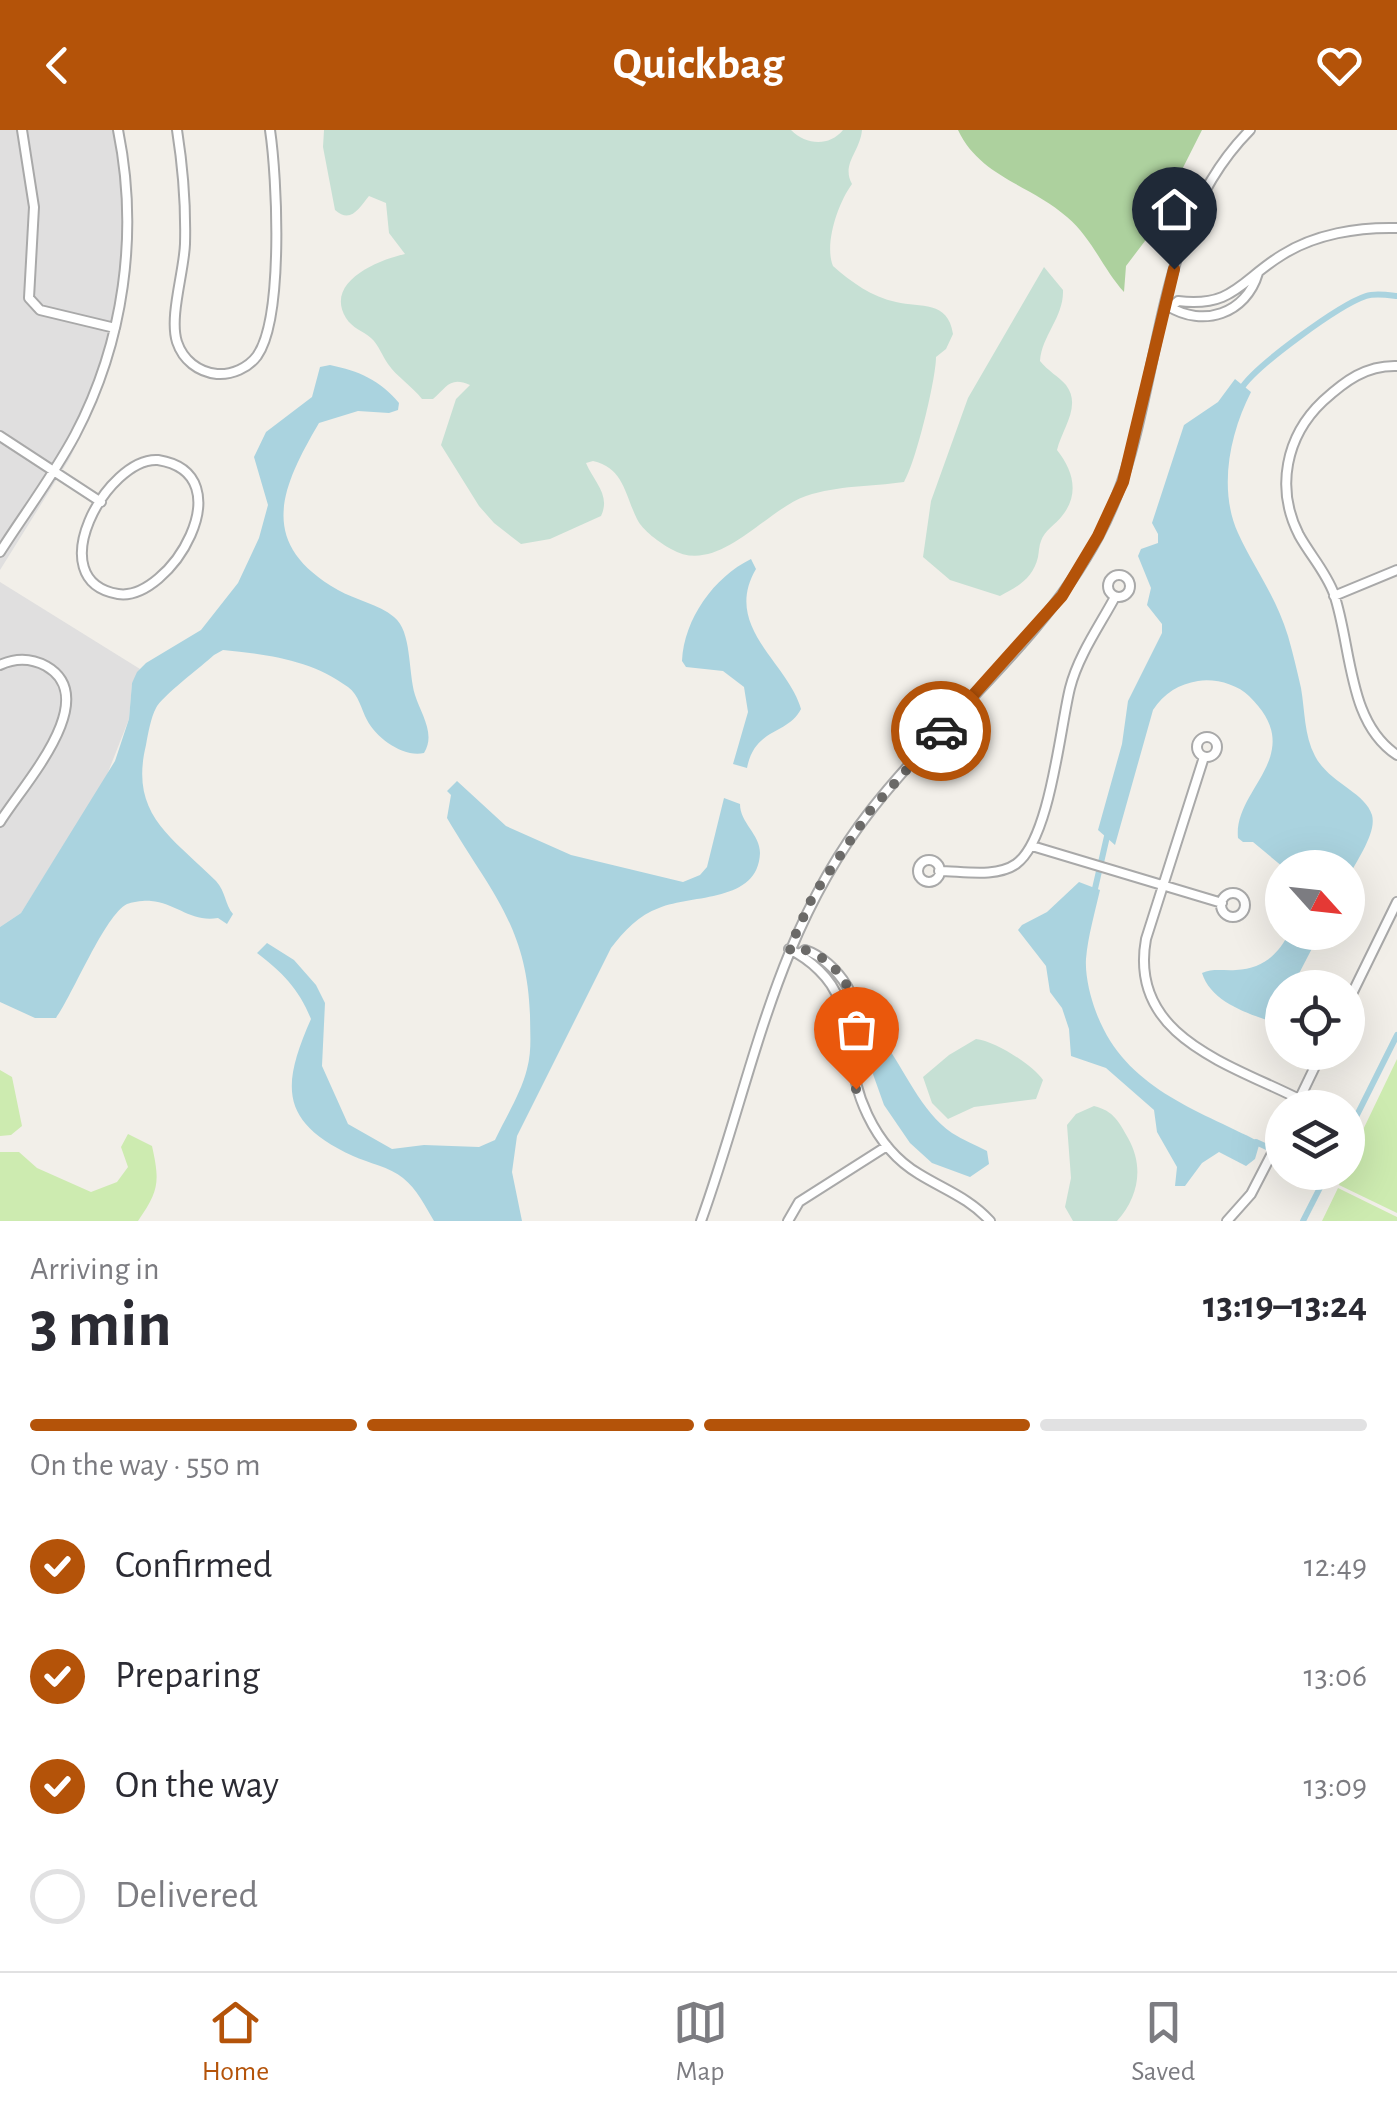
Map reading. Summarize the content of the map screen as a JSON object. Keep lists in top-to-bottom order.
{
  "north": "bottom right",
  "page": {
    "header": "Quickbag",
    "heading": ["3 min", "Arriving in", "13:19–13:24"],
    "bar": "On the way · 550 m",
    "list": [
      ["Confirmed", "12:49"],
      ["Preparing", "13:06"],
      ["On the way", "13:09"],
      "Delivered"
    ],
    "tabs": ["Home", "Map", "Saved"]
  }
}
